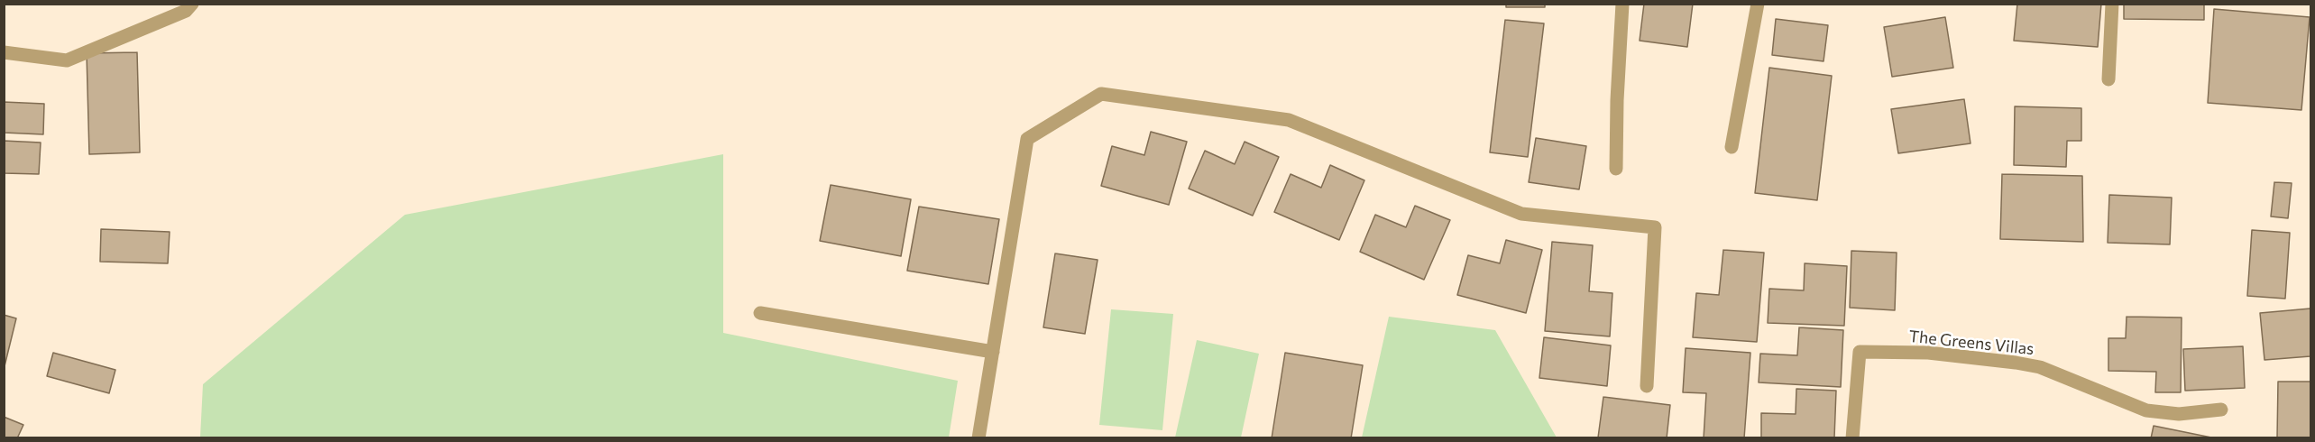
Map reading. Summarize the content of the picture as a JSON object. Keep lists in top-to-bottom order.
{
  "streets": {
    "street": ["The Greens Villas"]
  }
}
